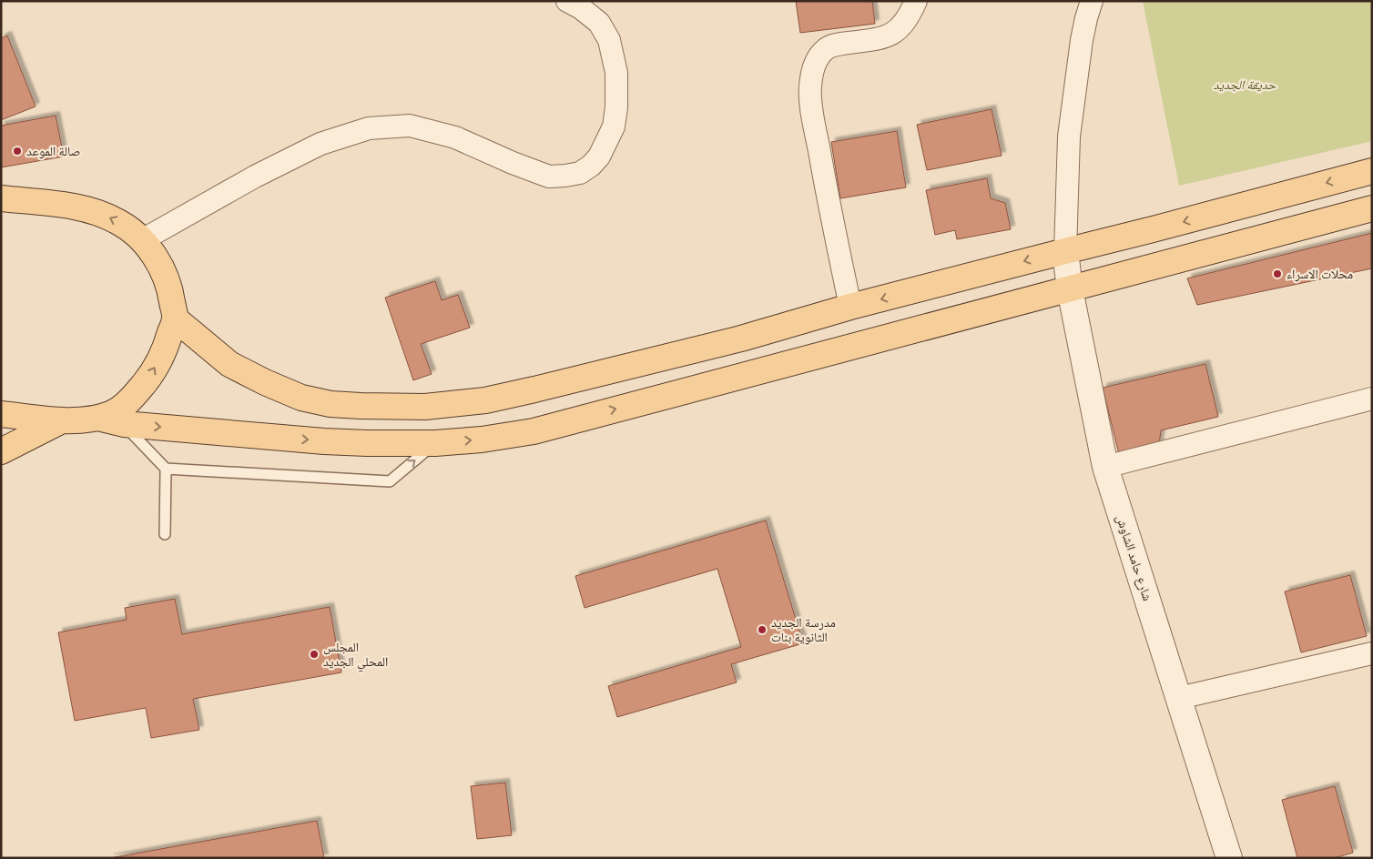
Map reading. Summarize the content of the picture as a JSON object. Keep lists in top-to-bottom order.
{
  "streets": {
    "street": ["شارع حامد الشاوش"]
  },
  "parks": ["حديقة الجديد"],
  "places": [
    "صالة الموعد",
    "محلات الاسراء",
    "مدرسة الجديد الثانوية بنات",
    "المجلس المحلي الجديد"
  ]
}
